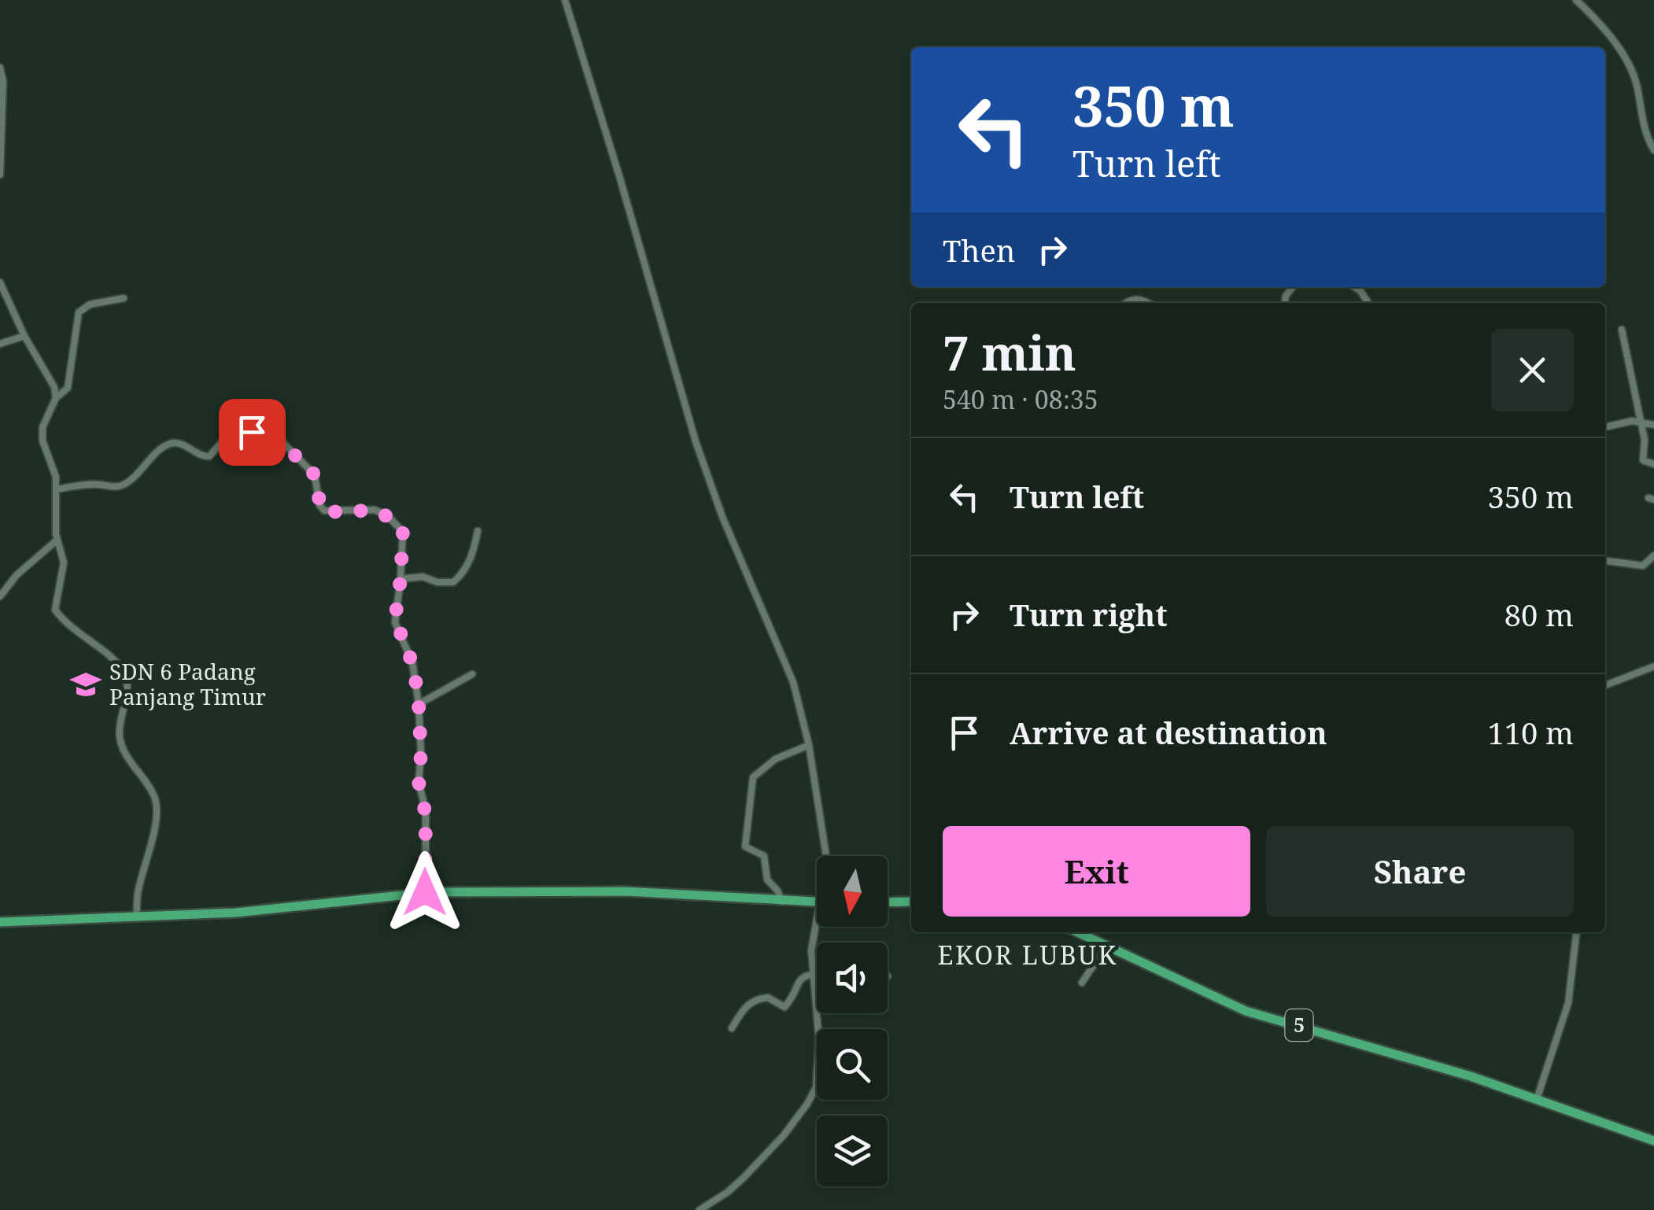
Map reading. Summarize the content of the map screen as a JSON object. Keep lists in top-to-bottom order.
{
  "streets": {
    "highway": ["5"]
  },
  "districts": ["EKOR LUBUK"],
  "places": {
    "school or university": ["SDN 6 Padang Panjang Timur"]
  },
  "north": "bottom",
  "page": {
    "turn": ["350 m", "Turn left"],
    "then": "Then",
    "heading": ["7 min", "540 m · 08:35"],
    "list": [
      {
        "name": "Turn left",
        "value": "350 m"
      },
      {
        "name": "Turn right",
        "value": "80 m"
      },
      {
        "name": "Arrive at destination",
        "value": "110 m"
      }
    ],
    "buttons": ["Exit", "Share"]
  }
}
